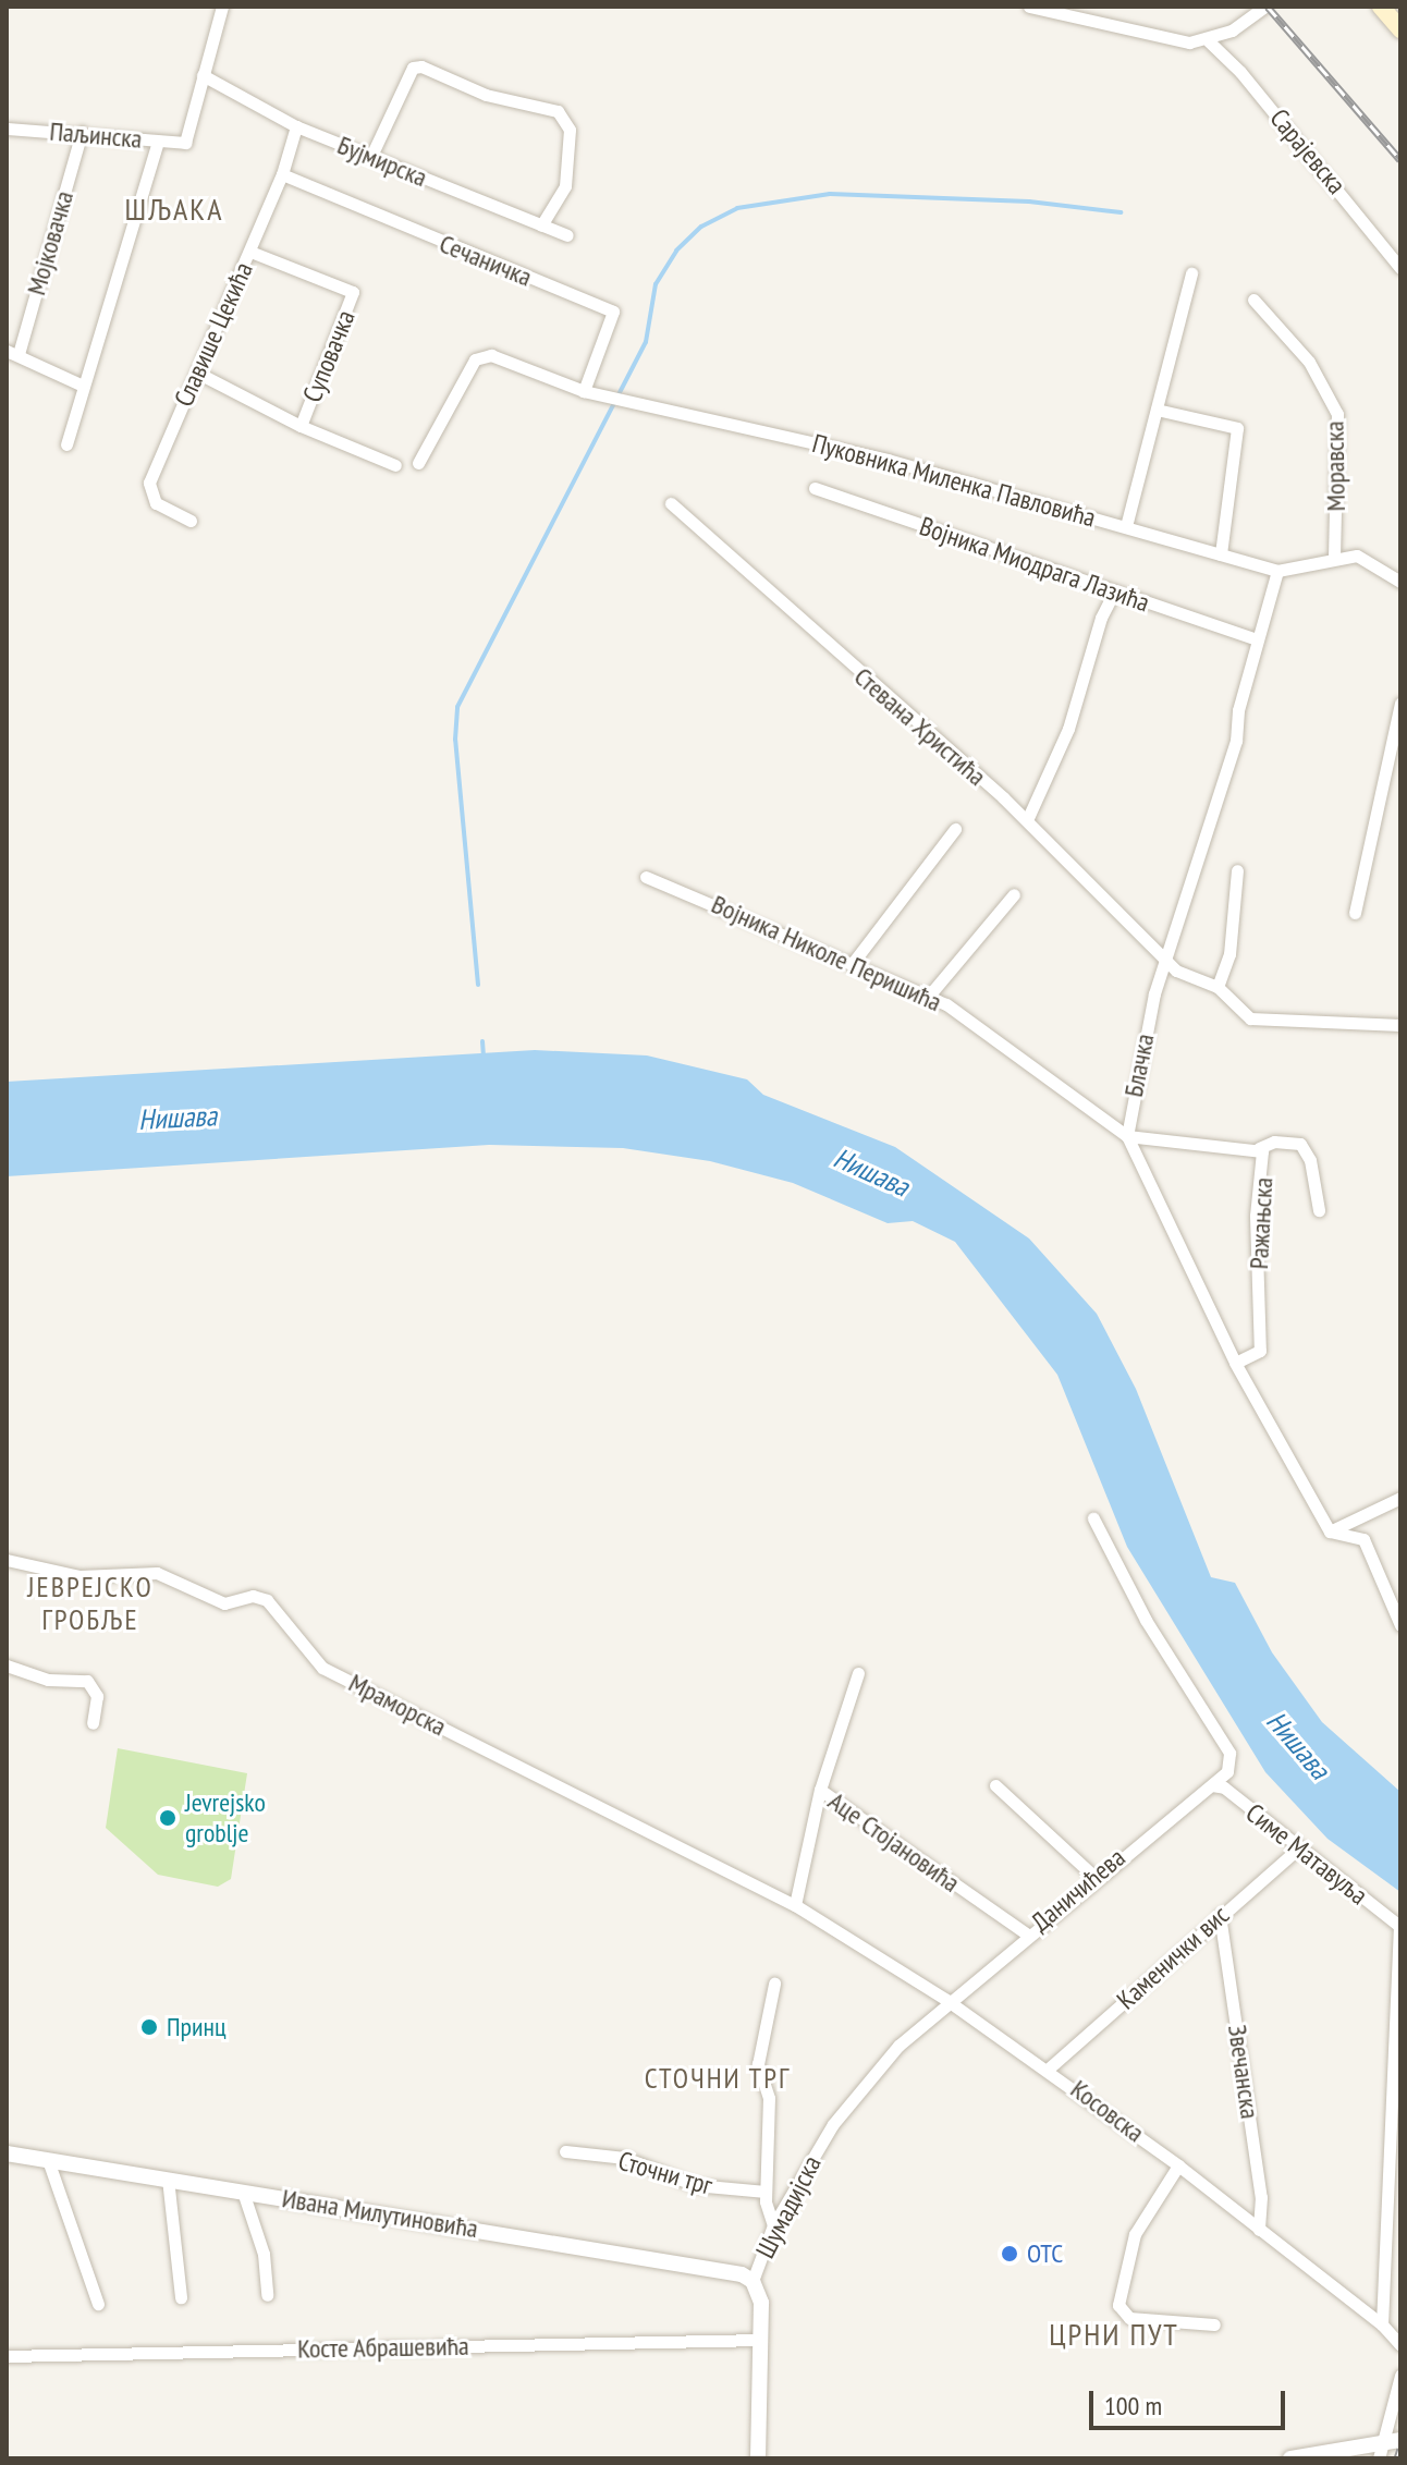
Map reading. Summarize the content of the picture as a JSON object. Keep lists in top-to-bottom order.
{
  "streets": {
    "street": [
      "Паљинска",
      "Сарајевска",
      "Бујмирска",
      "Мојковачка",
      "Сечаничка",
      "Славише Цекића",
      "Суповачка",
      "Моравска",
      "Пуковника Миленка Павловића",
      "Војника Миодрага Лазића",
      "Стевана Христића",
      "Војника Николе Перишића",
      "Блачка",
      "Ражањска",
      "Мраморска",
      "Аце Стојановића",
      "Симе Матавуља",
      "Даничићева",
      "Каменички вис",
      "Звечанска",
      "Косовска",
      "Сточни трг",
      "Шумадијска",
      "Ивана Милутиновића",
      "Косте Абрашевића"
    ]
  },
  "crossings": [
    ["Паљинска", "Бујмирска"],
    ["Паљинска", "Мојковачка"],
    ["Бујмирска", "Славише Цекића"],
    ["Сечаничка", "Славише Цекића"],
    ["Сечаничка", "Пуковника Миленка Павловића"],
    ["Славише Цекића", "Суповачка"],
    ["Пуковника Миленка Павловића", "Блачка"],
    ["Војника Миодрага Лазића", "Блачка"],
    ["Стевана Христића", "Блачка"],
    ["Војника Николе Перишића", "Блачка"],
    ["Војника Николе Перишића", "Ражањска"],
    ["Блачка", "Ражањска"],
    ["Мраморска", "Косовска"],
    ["Аце Стојановића", "Даничићева"],
    ["Симе Матавуља", "Даничићева"],
    ["Симе Матавуља", "Каменички вис"],
    ["Даничићева", "Косовска"],
    ["Даничићева", "Шумадијска"],
    ["Каменички вис", "Звечанска"],
    ["Каменички вис", "Косовска"],
    ["Звечанска", "Косовска"],
    ["Косовска", "Шумадијска"],
    ["Шумадијска", "Ивана Милутиновића"],
    ["Шумадијска", "Косте Абрашевића"]
  ],
  "districts": [
    "ШЉАКА",
    "ЈЕВРЕЈСКО ГРОБЉЕ",
    "СТОЧНИ ТРГ",
    "ЦРНИ ПУТ"
  ],
  "water": ["Нишава"],
  "places": ["Jevrejsko groblje", "Принц", "OTC"],
  "scale_bar": "100 m"
}
